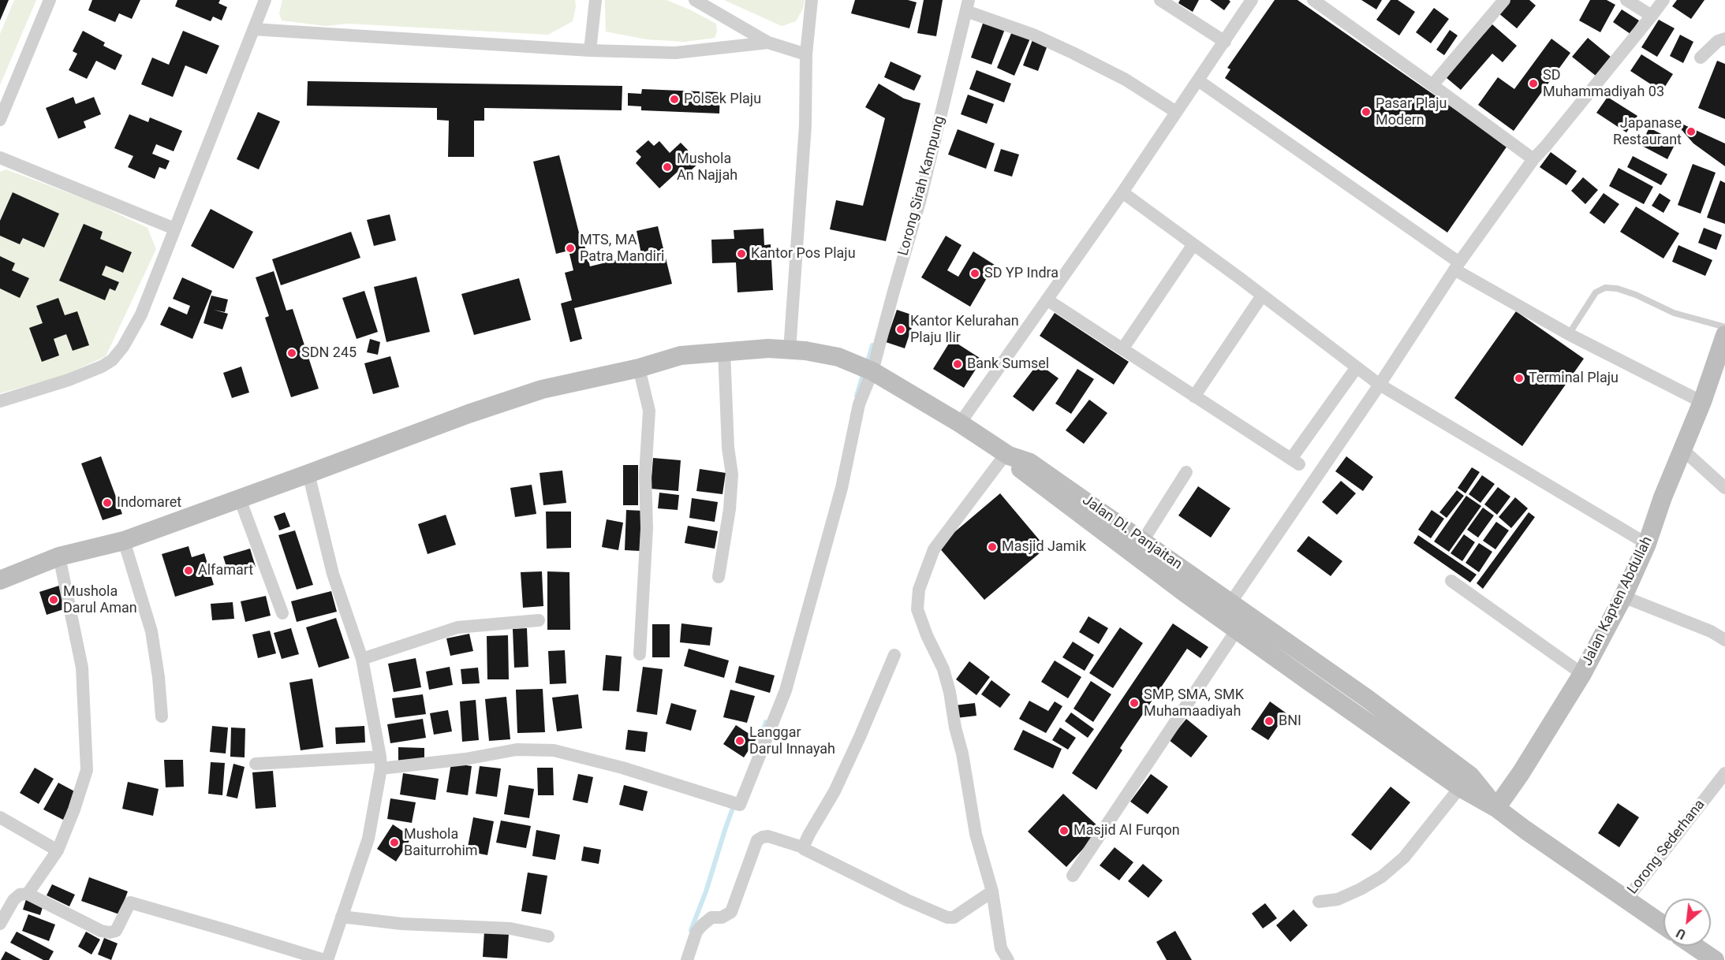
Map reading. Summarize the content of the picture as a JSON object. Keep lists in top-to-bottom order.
{
  "streets": {
    "main road": ["Jalan DI. Panjaitan", "Jalan Kapten Abdullah"],
    "street": ["Lorong Sirah Kampung", "Lorong Sederhana"]
  },
  "crossings": [
    ["Lorong Sirah Kampung", "Jalan DI. Panjaitan"],
    ["Jalan DI. Panjaitan", "Jalan Kapten Abdullah"]
  ],
  "places": [
    "SD Muhammadiyah 03",
    "Polsek Plaju",
    "Pasar Plaju Modern",
    "Japanase Restaurant",
    "Mushola An Najjah",
    "MTS, MA Patra Mandiri",
    "Kantor Pos Plaju",
    "SD YP Indra",
    "Kantor Kelurahan Plaju Ilir",
    "SDN 245",
    "Bank Sumsel",
    "Terminal Plaju",
    "Indomaret",
    "Masjid Jamik",
    "Alfamart",
    "Mushola Darul Aman",
    "SMP, SMA, SMK Muhamaadiyah",
    "BNI",
    "Langgar Darul Innayah",
    "Masjid Al Furqon",
    "Mushola Baiturrohim"
  ],
  "north": "bottom left"
}
